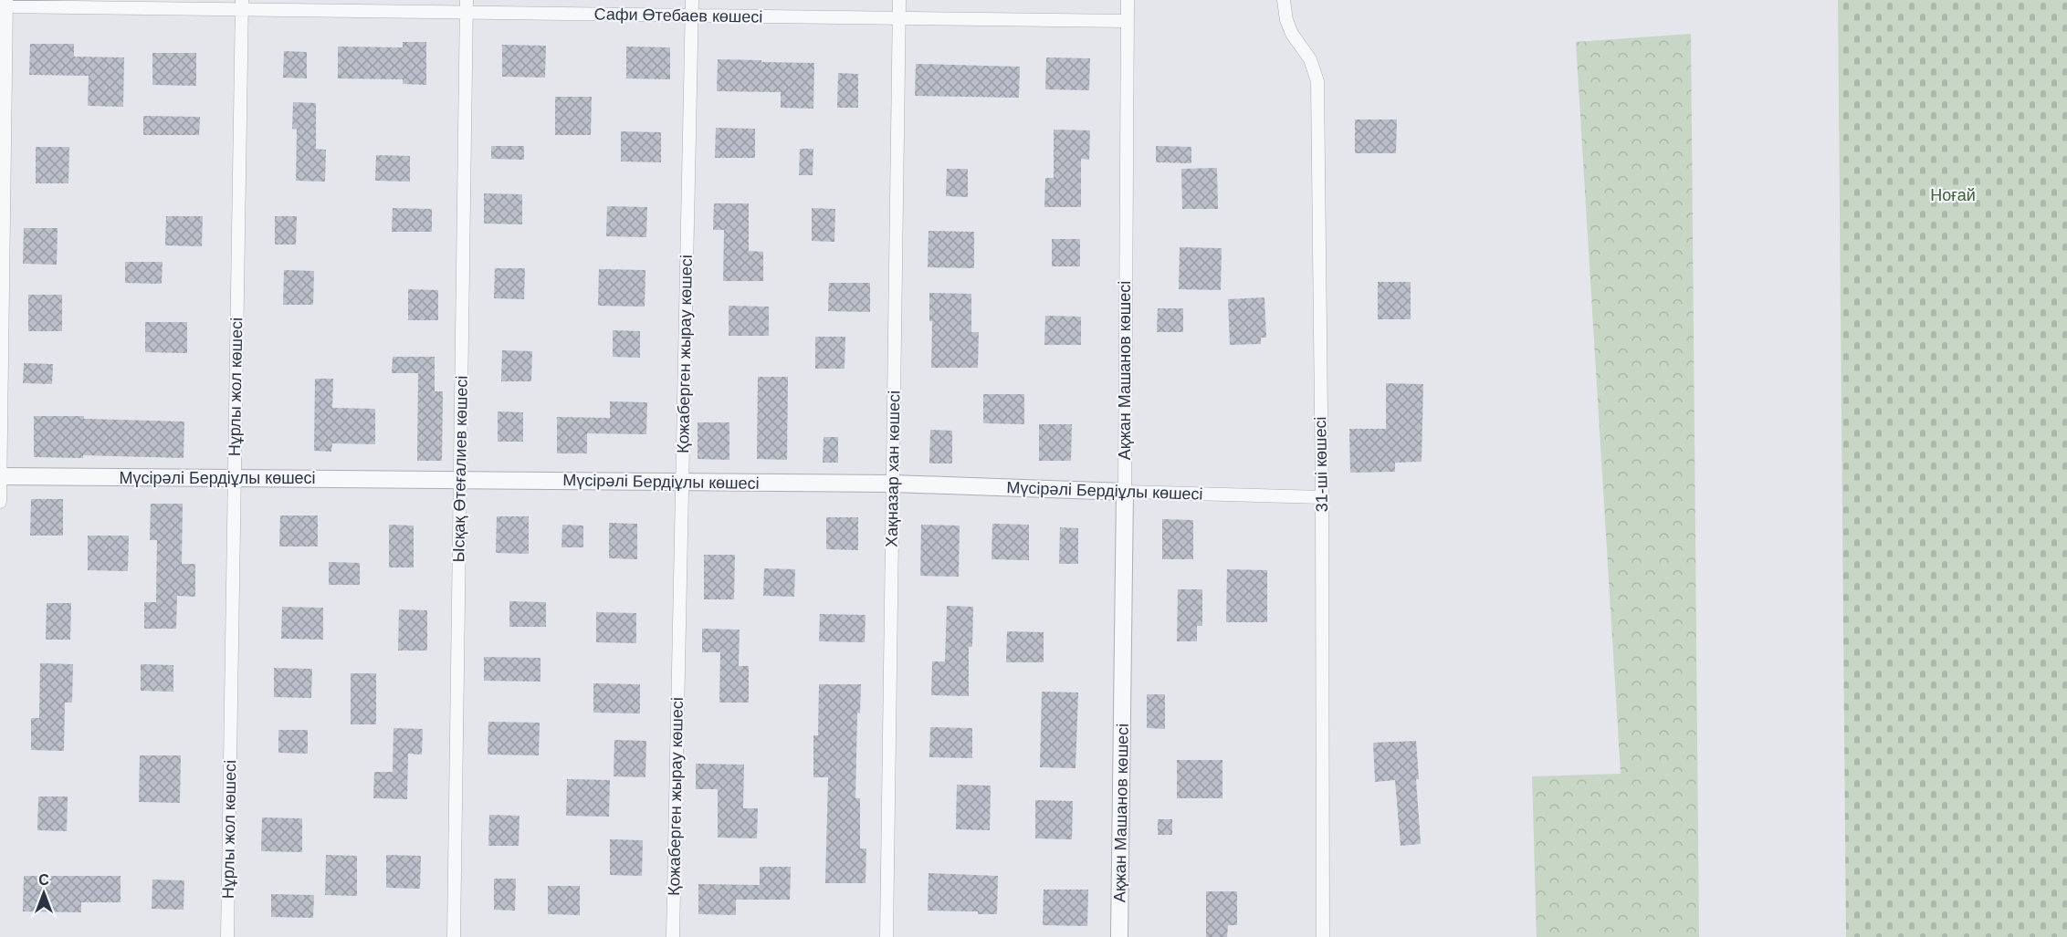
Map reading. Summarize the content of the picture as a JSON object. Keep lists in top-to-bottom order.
{
  "streets": {
    "street": [
      "Сафи Өтебаев көшесі",
      "Қожаберген жырау көшесі",
      "Ақжан Машанов көшесі",
      "Нұрлы жол көшесі",
      "31-ші көшесі",
      "Ысқақ Өтеғалиев көшесі",
      "Хақназар хан көшесі",
      "Мүсірәлі Бердіұлы көшесі"
    ]
  },
  "crossings": [
    ["Сафи Өтебаев көшесі", "Қожаберген жырау көшесі"],
    ["Сафи Өтебаев көшесі", "Ақжан Машанов көшесі"],
    ["Сафи Өтебаев көшесі", "Нұрлы жол көшесі"],
    ["Сафи Өтебаев көшесі", "Ысқақ Өтеғалиев көшесі"],
    ["Сафи Өтебаев көшесі", "Хақназар хан көшесі"],
    ["Қожаберген жырау көшесі", "Мүсірәлі Бердіұлы көшесі"],
    ["Ақжан Машанов көшесі", "Мүсірәлі Бердіұлы көшесі"],
    ["Нұрлы жол көшесі", "Мүсірәлі Бердіұлы көшесі"],
    ["31-ші көшесі", "Мүсірәлі Бердіұлы көшесі"],
    ["Ысқақ Өтеғалиев көшесі", "Мүсірәлі Бердіұлы көшесі"],
    ["Хақназар хан көшесі", "Мүсірәлі Бердіұлы көшесі"]
  ],
  "parks": ["Ноғай"],
  "north": "top"
}
